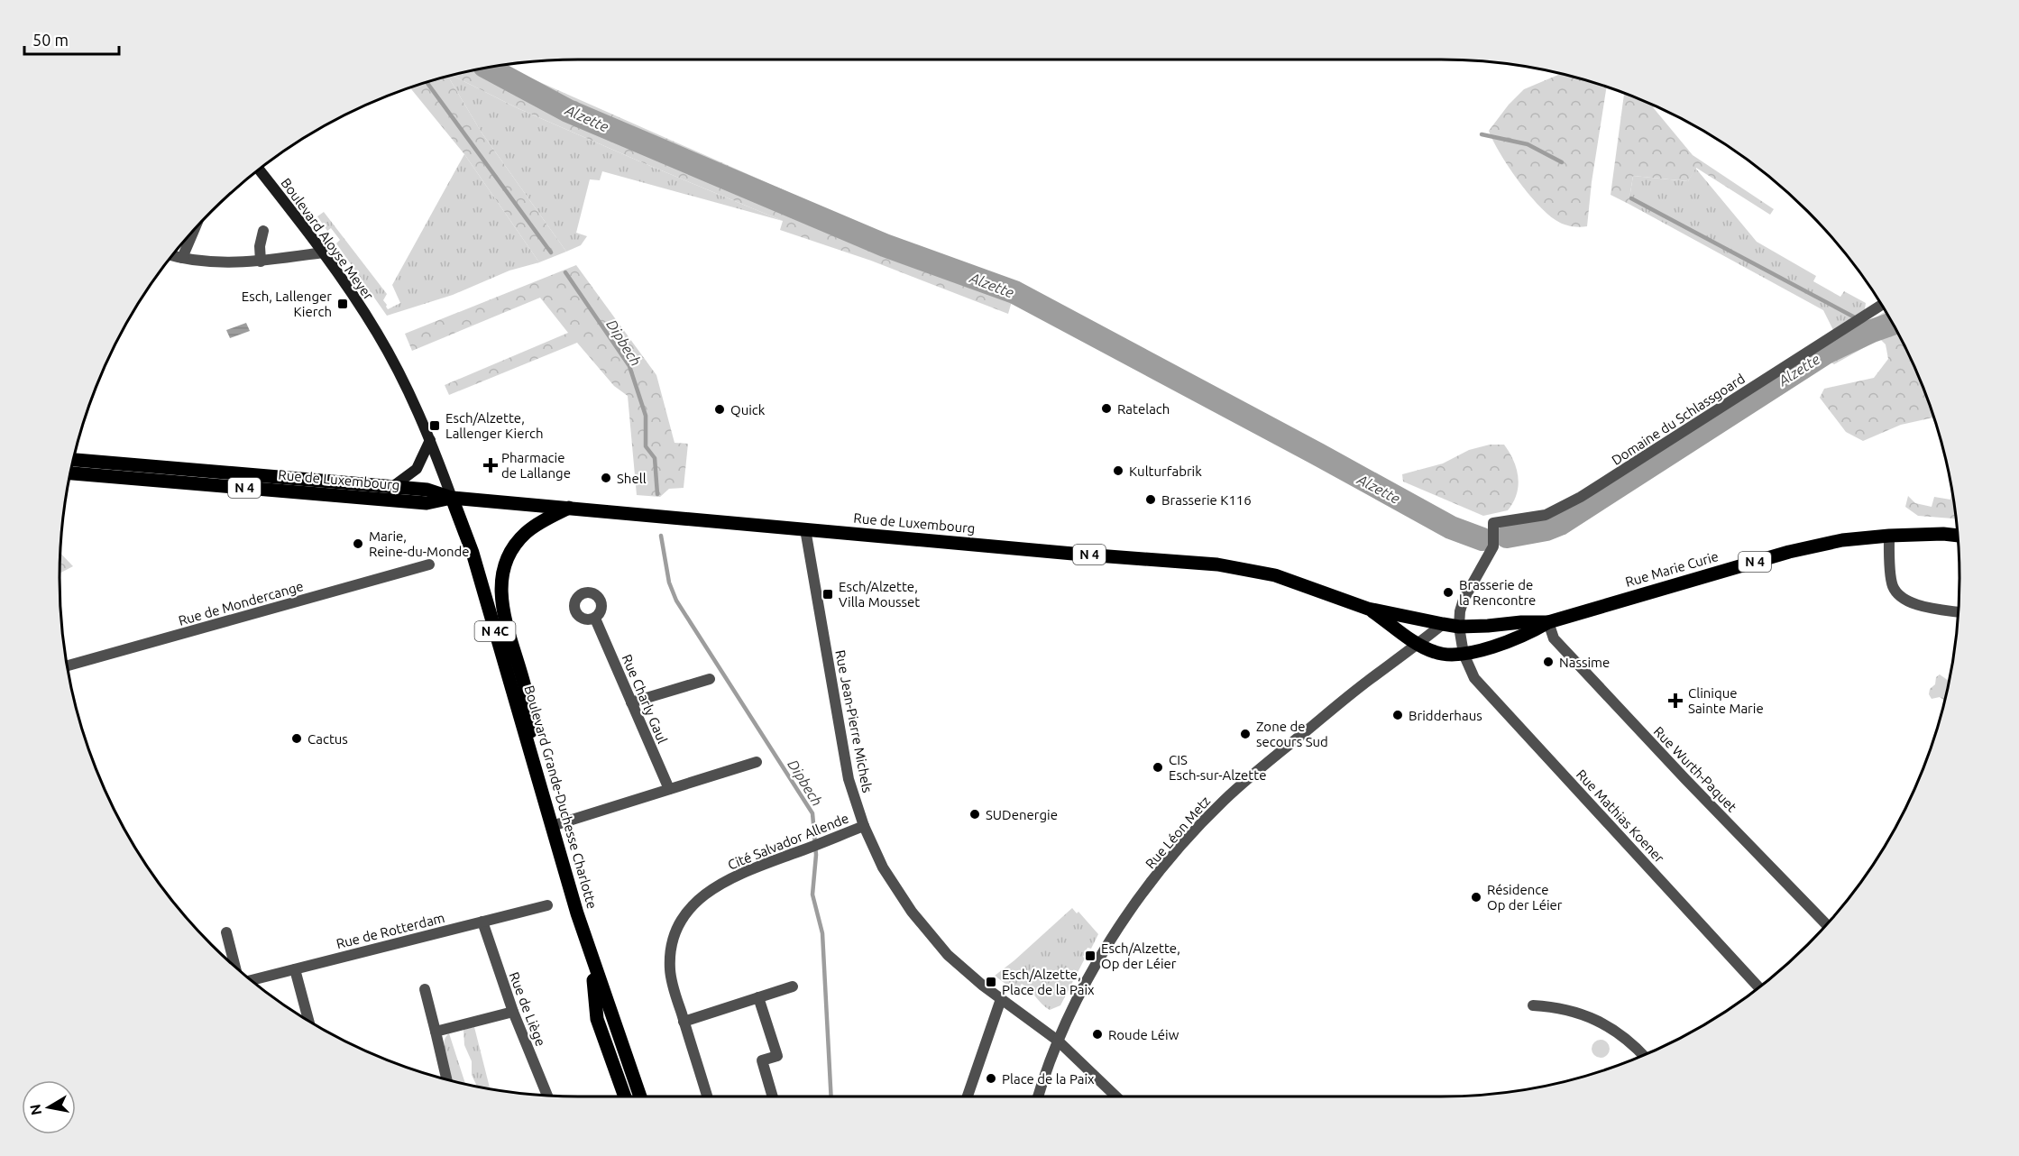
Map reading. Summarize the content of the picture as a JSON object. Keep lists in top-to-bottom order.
{
  "streets": {
    "main road": [
      "Boulevard Aloyse Meyer",
      "Rue de Luxembourg",
      "N 4",
      "Rue Marie Curie",
      "N 4C",
      "Boulevard Grande-Duchesse Charlotte"
    ],
    "street": [
      "Domaine du Schlassgoard",
      "Rue de Mondercange",
      "Rue Charly Gaul",
      "Rue Jean-Pierre Michels",
      "Rue Wurth-Paquet",
      "Rue Mathias Koener",
      "Rue Léon Metz",
      "Cité Salvador Allende",
      "Rue de Rotterdam",
      "Rue de Liège"
    ]
  },
  "crossings": [
    ["Boulevard Aloyse Meyer", "Rue de Luxembourg"],
    ["Boulevard Aloyse Meyer", "Boulevard Grande-Duchesse Charlotte"],
    ["Domaine du Schlassgoard", "N 4"],
    ["Domaine du Schlassgoard", "Rue Mathias Koener"],
    ["Rue de Luxembourg", "N 4"],
    ["Rue de Luxembourg", "Rue Jean-Pierre Michels"],
    ["Rue de Luxembourg", "Boulevard Grande-Duchesse Charlotte"],
    ["N 4", "Rue Marie Curie"],
    ["N 4", "Rue Wurth-Paquet"],
    ["N 4", "Rue Mathias Koener"],
    ["N 4", "Rue Léon Metz"],
    ["Rue Marie Curie", "Rue Wurth-Paquet"],
    ["N 4C", "Boulevard Grande-Duchesse Charlotte"],
    ["Rue Jean-Pierre Michels", "Rue Léon Metz"],
    ["Rue Jean-Pierre Michels", "Cité Salvador Allende"],
    ["Rue de Rotterdam", "Rue de Liège"]
  ],
  "water": ["Alzette", "Dipbech"],
  "places": {
    "transit": [
      "Esch, Lallenger Kierch",
      "Esch/Alzette, Lallenger Kierch",
      "Esch/Alzette, Villa Mousset",
      "Esch/Alzette, Op der Léier",
      "Esch/Alzette, Place de la Paix"
    ],
    "other": [
      "Ratelach",
      "Quick",
      "Kulturfabrik",
      "Shell",
      "Brasserie K116",
      "Marie, Reine-du-Monde",
      "Brasserie de la Rencontre",
      "Nassime",
      "Bridderhaus",
      "Zone de secours Sud",
      "Cactus",
      "CIS Esch-sur-Alzette",
      "SUDenergie",
      "Résidence Op der Léier",
      "Roude Léiw",
      "Place de la Paix"
    ],
    "health": ["Pharmacie de Lallange", "Clinique Sainte Marie"]
  },
  "scale_bar": "50 m",
  "north": "left"
}
